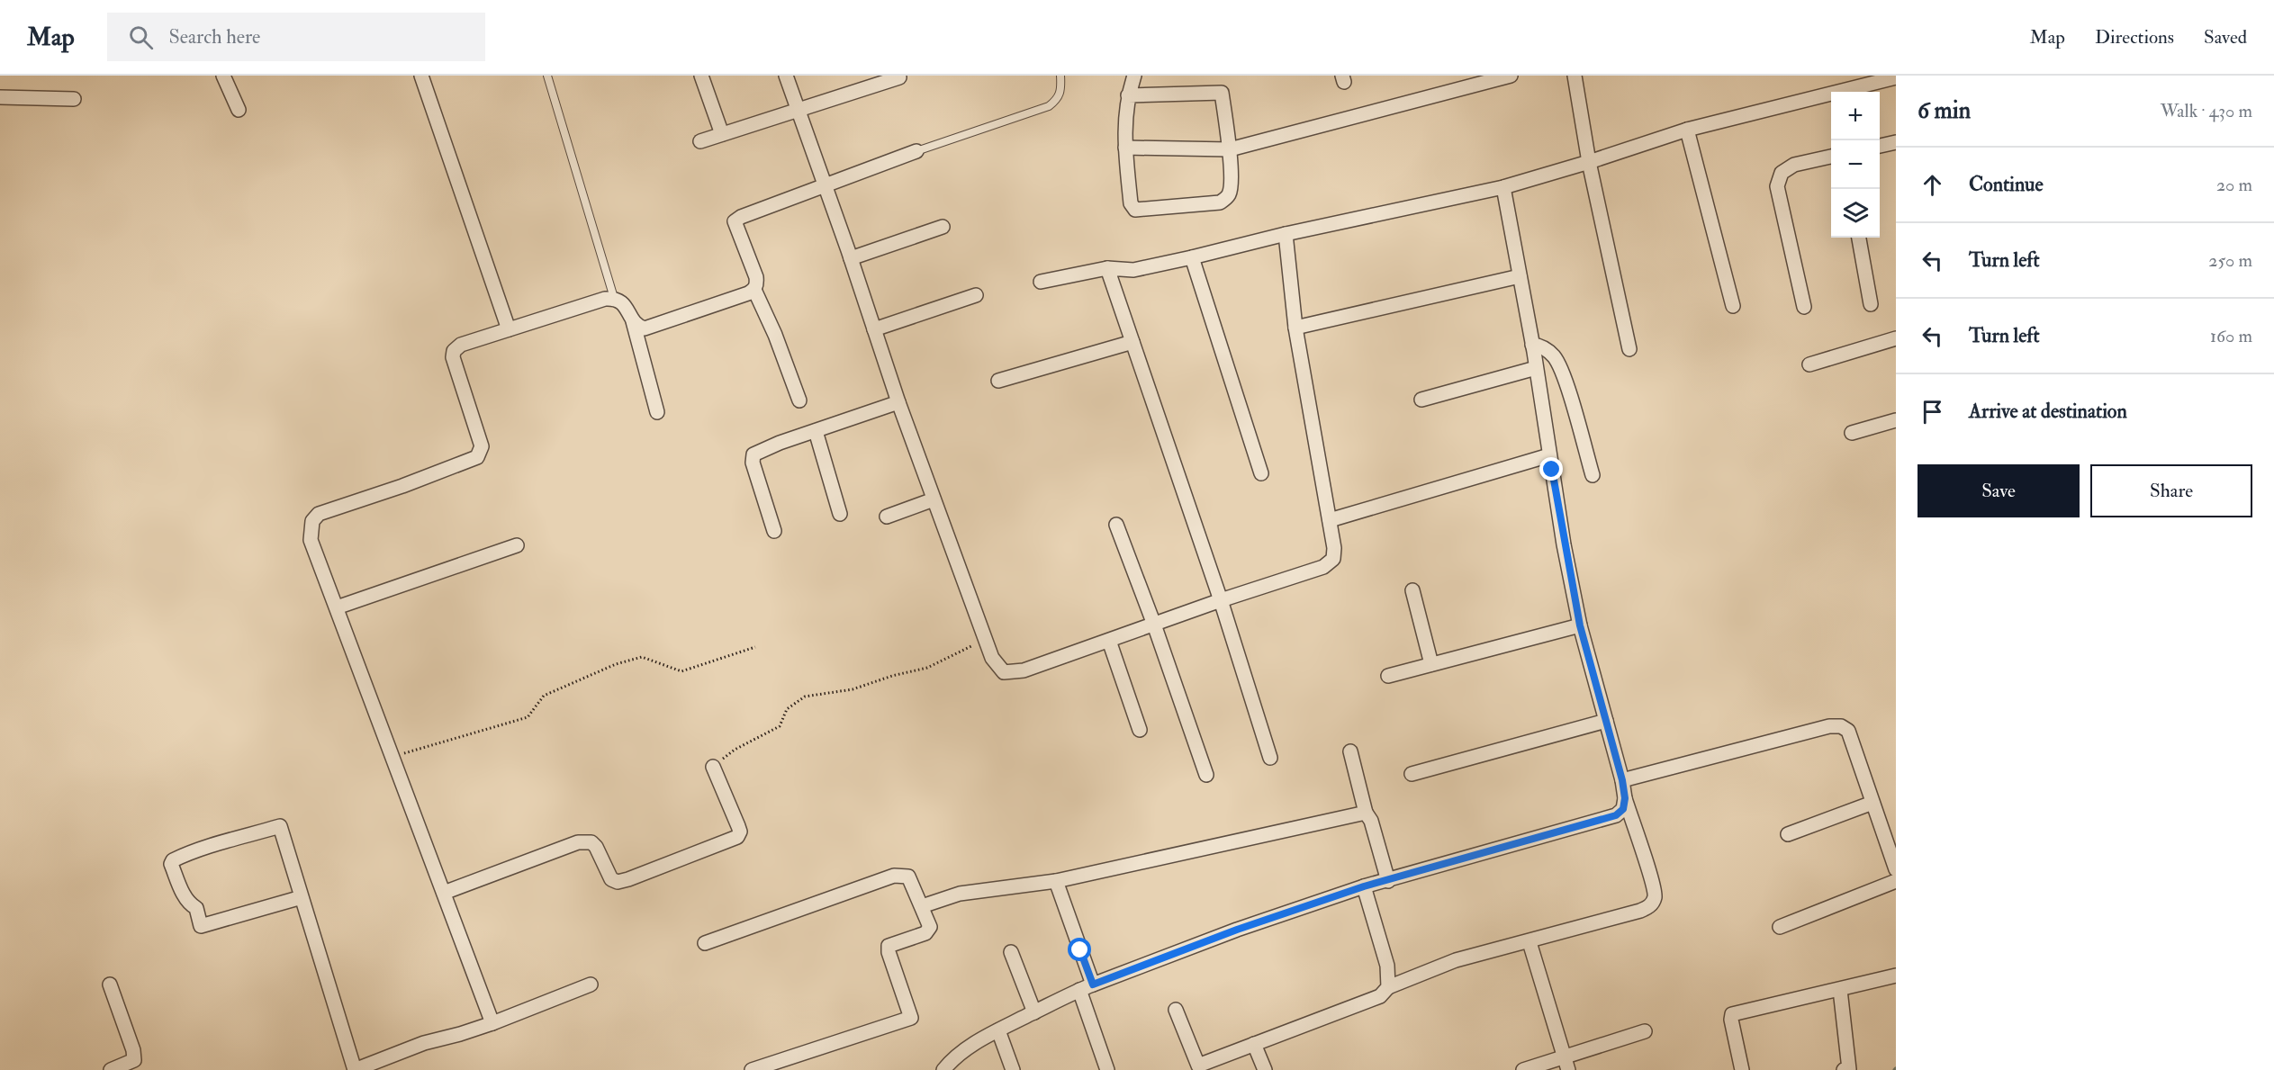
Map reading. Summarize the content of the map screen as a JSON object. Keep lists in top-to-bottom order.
{
  "page": {
    "header": "Map",
    "search": "Search here",
    "nav": ["Map", "Directions", "Saved"],
    "heading": ["6 min", "Walk · 430 m"],
    "map_buttons": ["+", "−"],
    "list": [
      ["Continue", "20 m"],
      ["Turn left", "250 m"],
      ["Turn left", "160 m"],
      "Arrive at destination"
    ],
    "buttons": ["Save", "Share"]
  }
}
